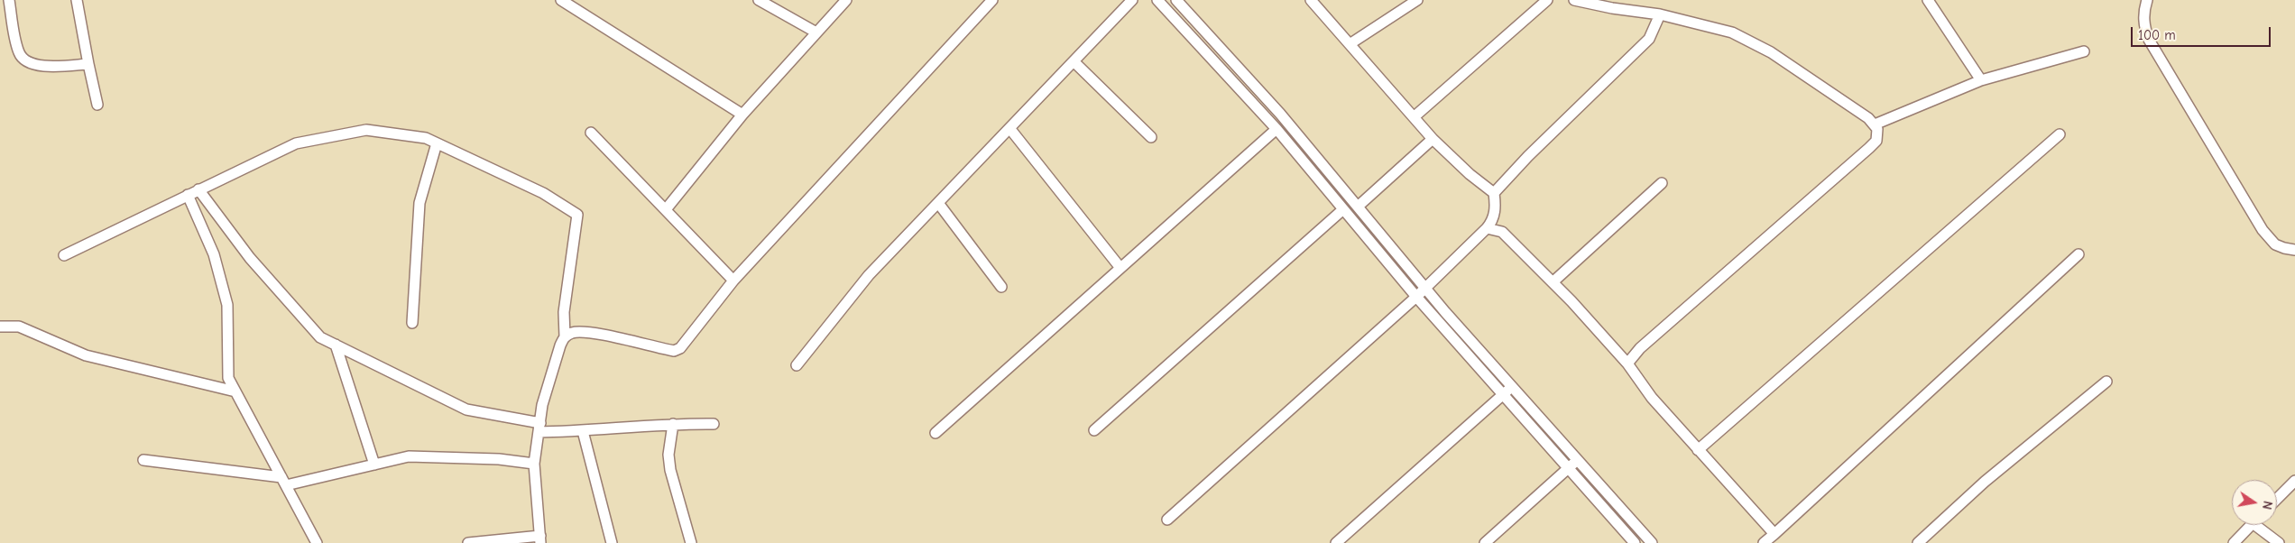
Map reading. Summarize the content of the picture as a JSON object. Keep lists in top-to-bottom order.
{
  "scale_bar": "100 m",
  "north": "right"
}
